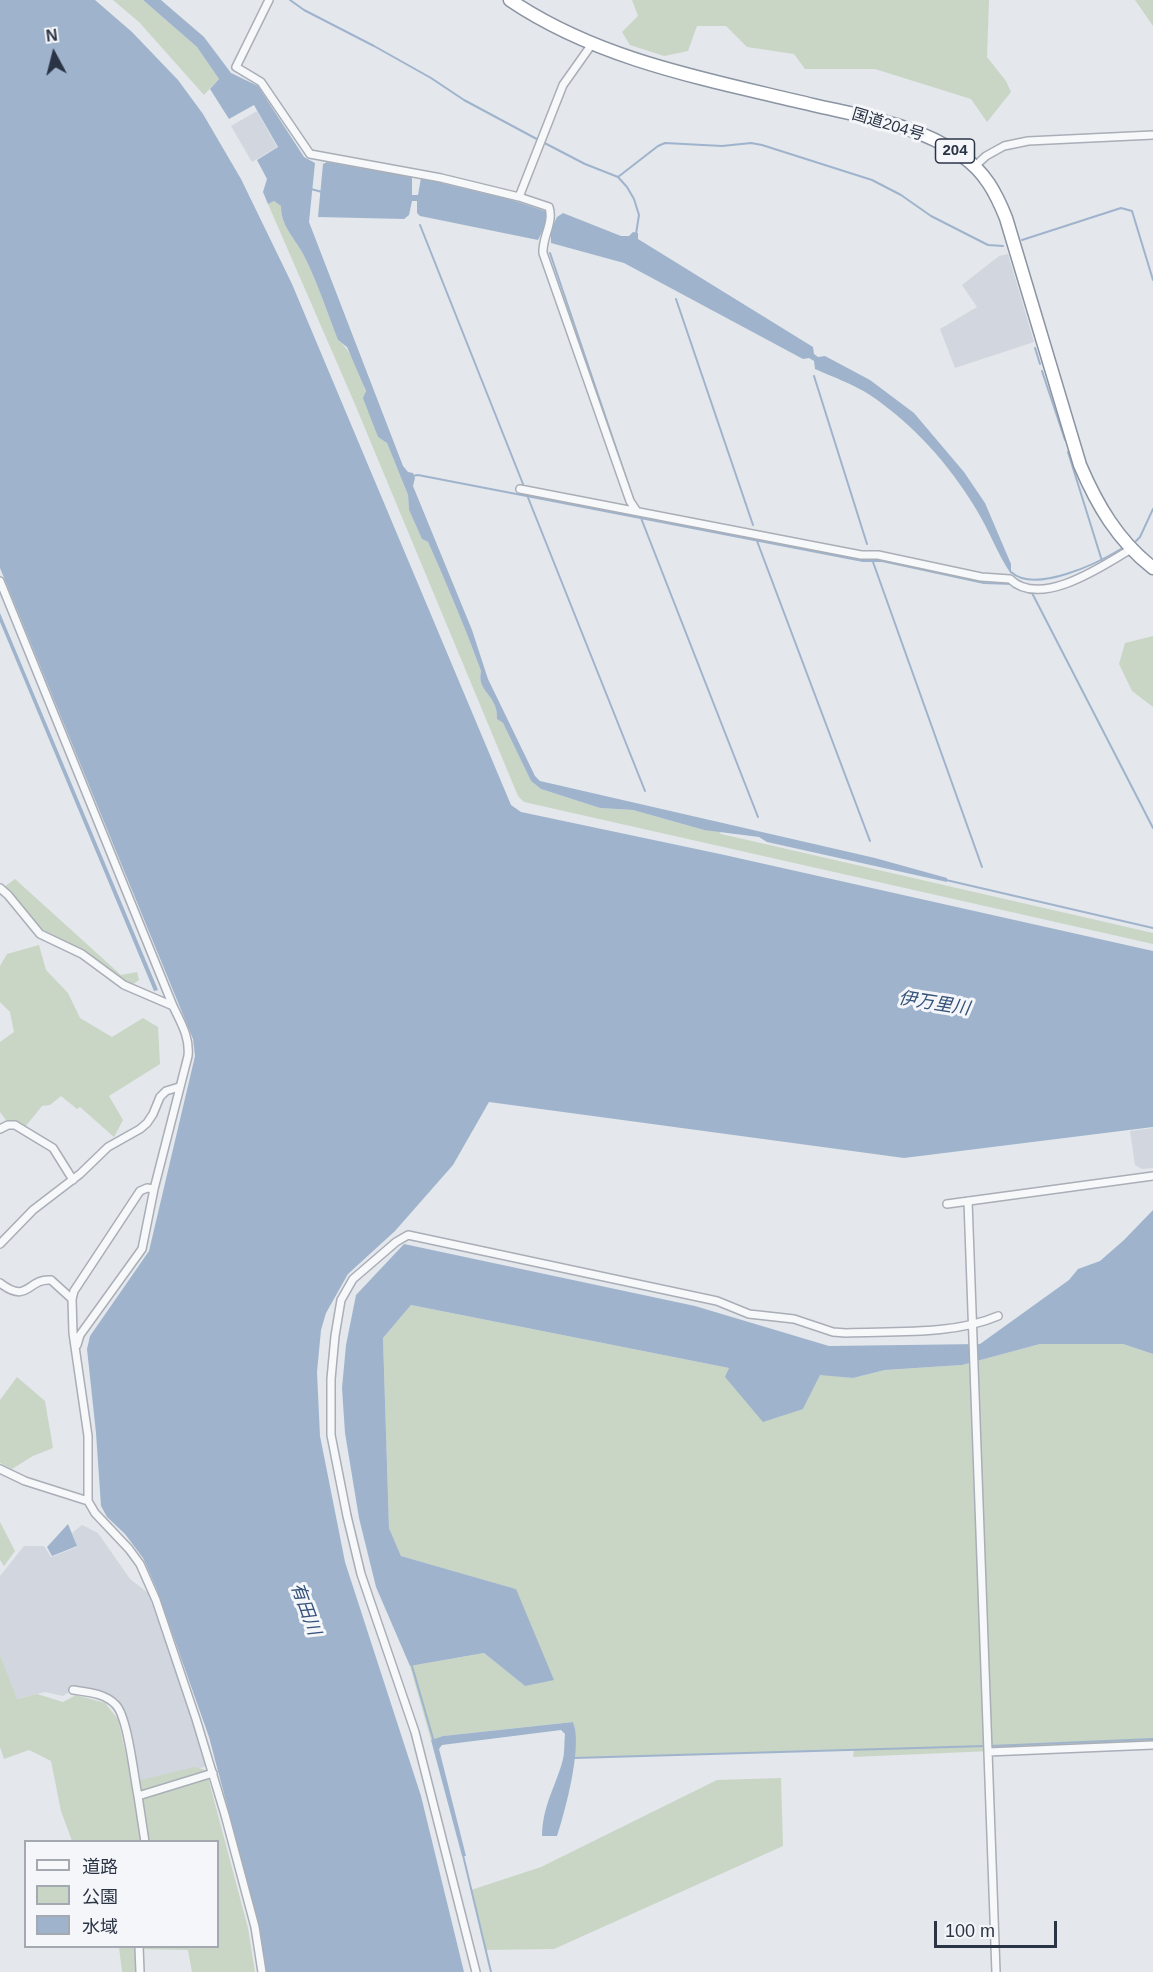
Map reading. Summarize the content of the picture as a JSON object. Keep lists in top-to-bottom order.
{
  "streets": {
    "highway": ["国道204号", "204"]
  },
  "water": ["伊万里川", "有田川"],
  "legend": ["道路", "公園", "水域"],
  "scale_bar": "100 m",
  "north": "top"
}
